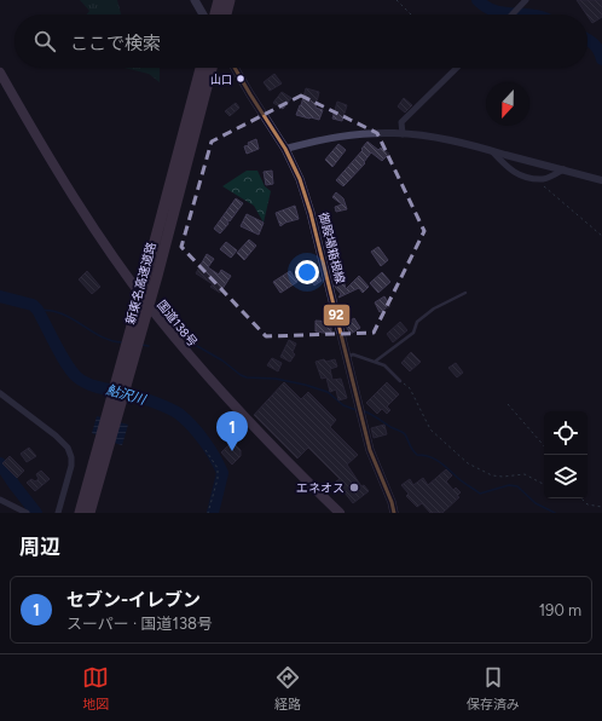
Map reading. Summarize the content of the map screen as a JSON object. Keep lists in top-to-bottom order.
{
  "streets": {
    "highway": ["新東名高速道路", "国道138号"],
    "main road": ["御殿場箱根線"]
  },
  "water": ["鮎沢川"],
  "places": ["山口", "エネオス"],
  "lines": ["transit line 92"],
  "north": "bottom",
  "page": {
    "search": "ここで検索",
    "pins": "1",
    "heading": "周辺",
    "list": [
      {
        "mark": "1",
        "name": "セブン-イレブン",
        "note": "スーパー · 国道138号",
        "value": "190 m"
      }
    ],
    "nav": ["地図", "経路", "保存済み"]
  }
}
